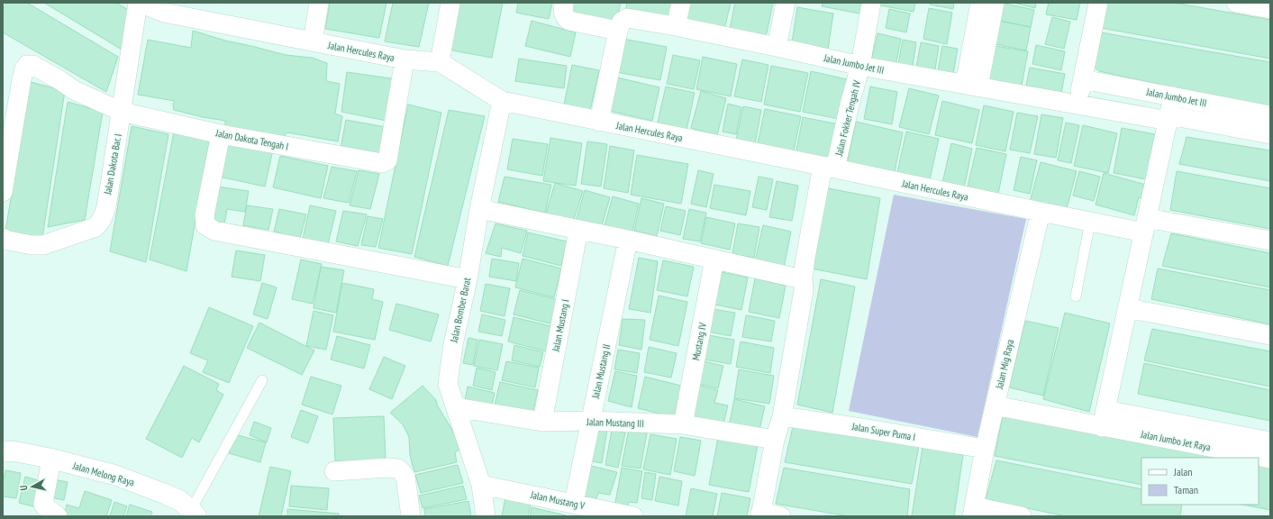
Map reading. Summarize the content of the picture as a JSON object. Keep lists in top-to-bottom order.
{
  "streets": {
    "main road": ["Jalan Melong Raya"],
    "street": [
      "Jalan Hercules Raya",
      "Jalan Jumbo Jet III",
      "Jalan Fokker Tengah IV",
      "Jalan Dakota Tengah I",
      "Jalan Dakota Bar. I",
      "Jalan Bomber Barat",
      "Jalan Mustang I",
      "Mustang IV",
      "Jalan Mig Raya",
      "Jalan Mustang II",
      "Jalan Mustang III",
      "Jalan Super Puma I",
      "Jalan Jumbo Jet Raya",
      "Jalan Mustang V"
    ]
  },
  "crossings": [
    ["Jalan Hercules Raya", "Jalan Fokker Tengah IV"],
    ["Jalan Hercules Raya", "Jalan Dakota Tengah I"],
    ["Jalan Hercules Raya", "Jalan Dakota Bar. I"],
    ["Jalan Hercules Raya", "Jalan Bomber Barat"],
    ["Jalan Hercules Raya", "Jalan Mig Raya"],
    ["Jalan Jumbo Jet III", "Jalan Fokker Tengah IV"],
    ["Jalan Fokker Tengah IV", "Jalan Mustang III"],
    ["Jalan Fokker Tengah IV", "Jalan Super Puma I"],
    ["Jalan Dakota Tengah I", "Jalan Dakota Bar. I"],
    ["Jalan Bomber Barat", "Jalan Mustang III"],
    ["Jalan Bomber Barat", "Jalan Mustang V"],
    ["Jalan Mustang I", "Jalan Mustang III"],
    ["Mustang IV", "Jalan Mustang III"],
    ["Jalan Mig Raya", "Jalan Super Puma I"],
    ["Jalan Mustang II", "Jalan Mustang III"],
    ["Jalan Mustang II", "Jalan Mustang V"]
  ],
  "legend": ["Jalan", "Taman"],
  "north": "left"
}
